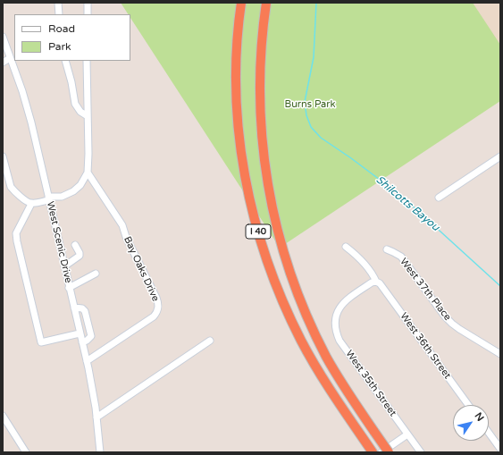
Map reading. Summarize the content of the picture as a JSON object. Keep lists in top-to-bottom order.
{
  "streets": {
    "highway": ["I 40"],
    "street": [
      "West Scenic Drive",
      "Bay Oaks Drive",
      "West 37th Place",
      "West 36th Street",
      "West 35th Street"
    ]
  },
  "crossings": [
    ["West Scenic Drive", "Bay Oaks Drive"],
    ["West 36th Street", "West 35th Street"]
  ],
  "water": ["Shilcotts Bayou"],
  "parks": ["Burns Park"],
  "legend": ["Road", "Park"],
  "north": "top right"
}
